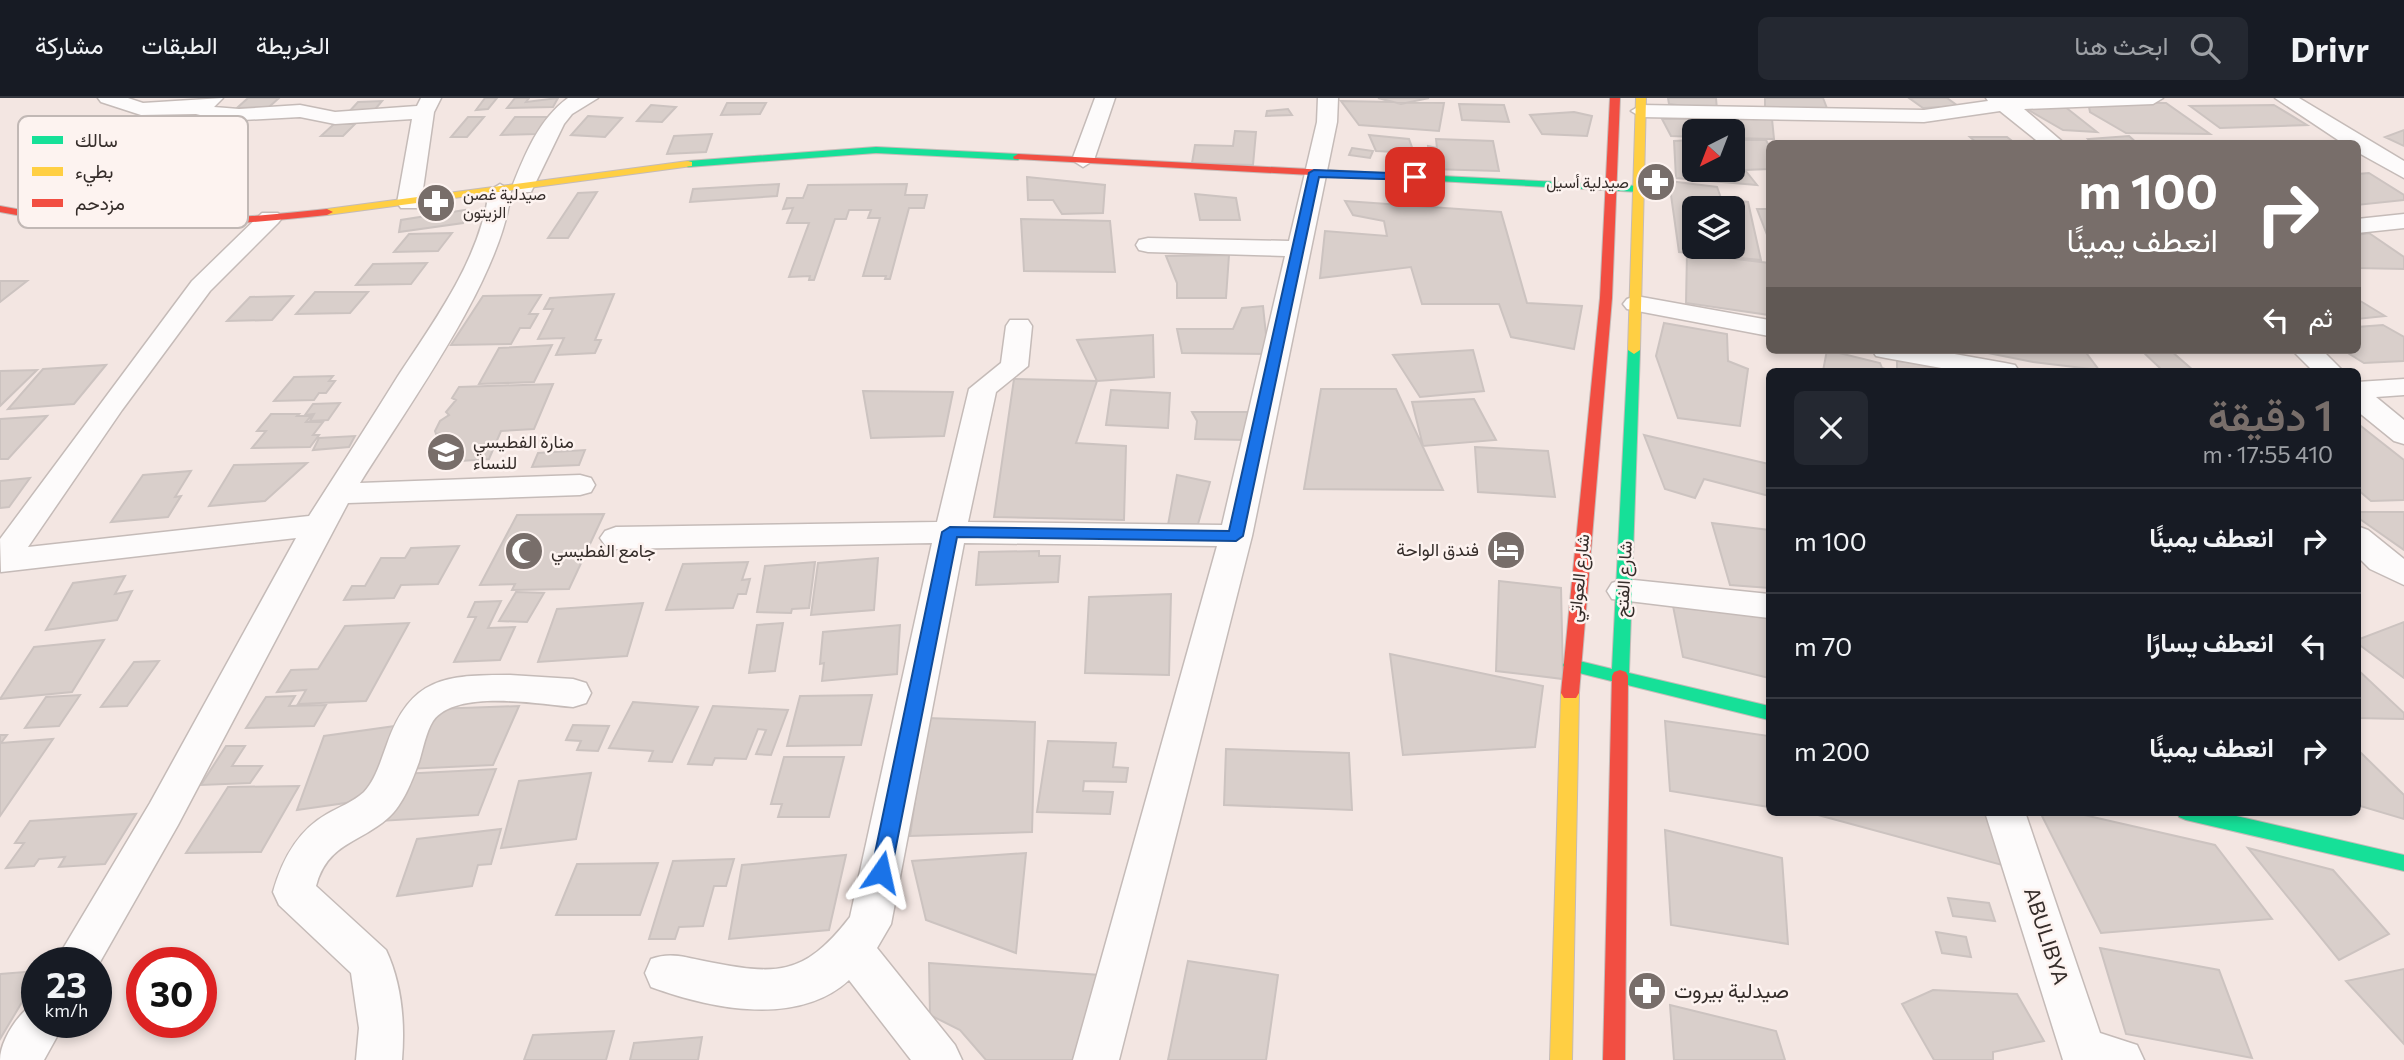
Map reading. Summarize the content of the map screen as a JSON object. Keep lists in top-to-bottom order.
{
  "streets": {
    "main road": ["شارع العواتي", "شارع الفتح"],
    "street": ["ABULIBYA"]
  },
  "places": {
    "pharmacy": ["صيدلية أسيل", "صيدلية غصن الزيتون", "صيدلية بيروت"],
    "school or university": ["منارة الفطيسي للنساء"],
    "hotel": ["فندق الواحة"],
    "mosque": ["جامع الفطيسي"]
  },
  "legend": ["سالك", "بطيء", "مزدحم"],
  "north": "bottom left",
  "page": {
    "header": "Drivr",
    "search": "ابحث هنا",
    "nav": ["الخريطة", "الطبقات", "مشاركة"],
    "turn": ["100 m", "انعطف يمينًا"],
    "then": "ثم",
    "heading": ["1 دقيقة", "410 m · 17:55"],
    "list": [
      {
        "name": "انعطف يمينًا",
        "value": "100 m"
      },
      {
        "name": "انعطف يسارًا",
        "value": "70 m"
      },
      {
        "name": "انعطف يمينًا",
        "value": "200 m"
      }
    ],
    "speed": "23 km/h",
    "limit": "30"
  }
}
